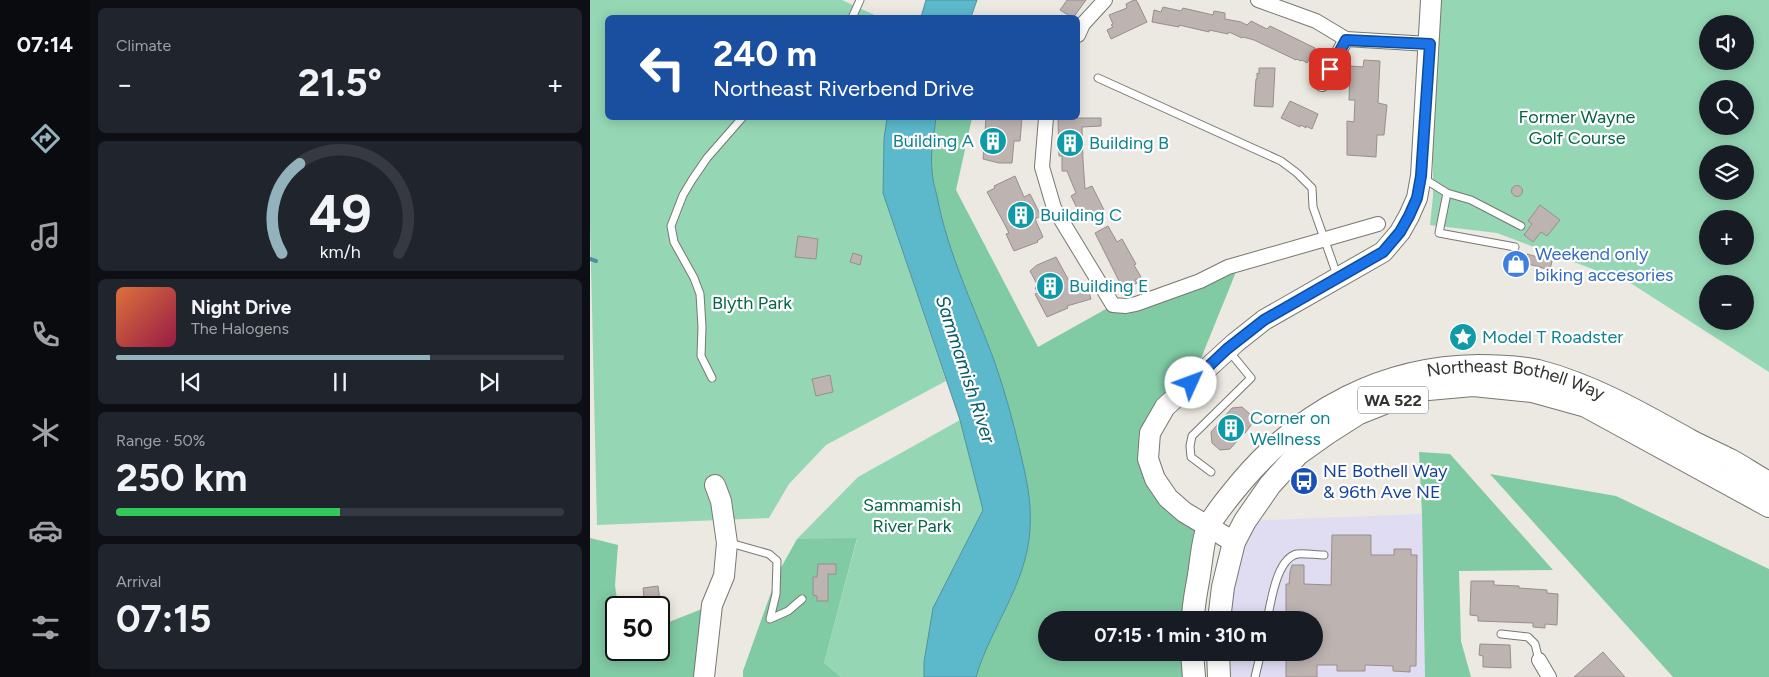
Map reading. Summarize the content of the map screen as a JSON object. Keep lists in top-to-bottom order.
{
  "streets": {
    "main road": ["Northeast Bothell Way", "WA 522"]
  },
  "crossings": [
    ["Northeast Bothell Way", "WA 522"]
  ],
  "water": ["Sammamish River"],
  "parks": ["Former Wayne Golf Course", "Blyth Park", "Sammamish River Park"],
  "places": {
    "building": [
      "Building A",
      "Building B",
      "Building C",
      "Building E",
      "Corner on Wellness"
    ],
    "shop": ["Weekend only biking accesories"],
    "place": ["Model T Roadster"],
    "bus stop": ["NE Bothell Way & 96th Ave NE"]
  },
  "page": {
    "tabs": "07:14",
    "tile": [
      "Climate",
      ["Range · 50%", "250 km"],
      ["Arrival", "07:15"]
    ],
    "map_buttons": ["+", "−"],
    "turn": ["240 m", "Northeast Riverbend Drive"],
    "heat": ["−", "21.5°", "+"],
    "song": ["Night Drive", "The Halogens"],
    "limit": "50",
    "trip": "07:15 · 1 min · 310 m",
    "gauge": ["49", "km/h"]
  }
}
